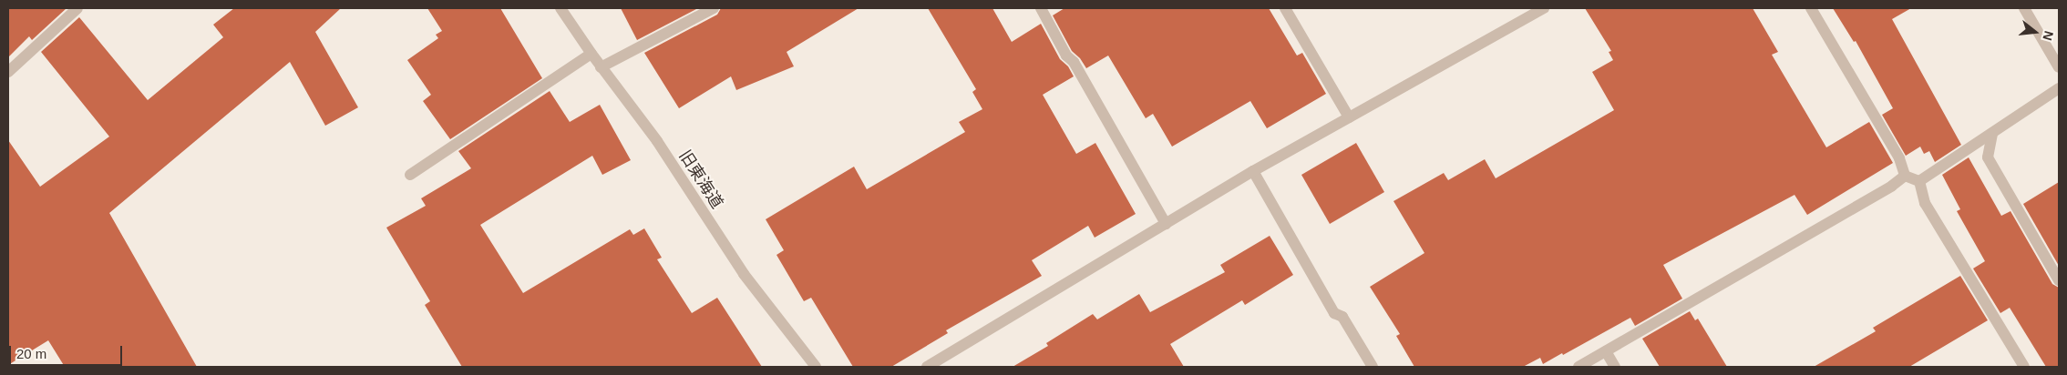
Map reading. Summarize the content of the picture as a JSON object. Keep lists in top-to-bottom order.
{
  "streets": {
    "street": ["旧東海道"]
  },
  "scale_bar": "20 m",
  "north": "right"
}
